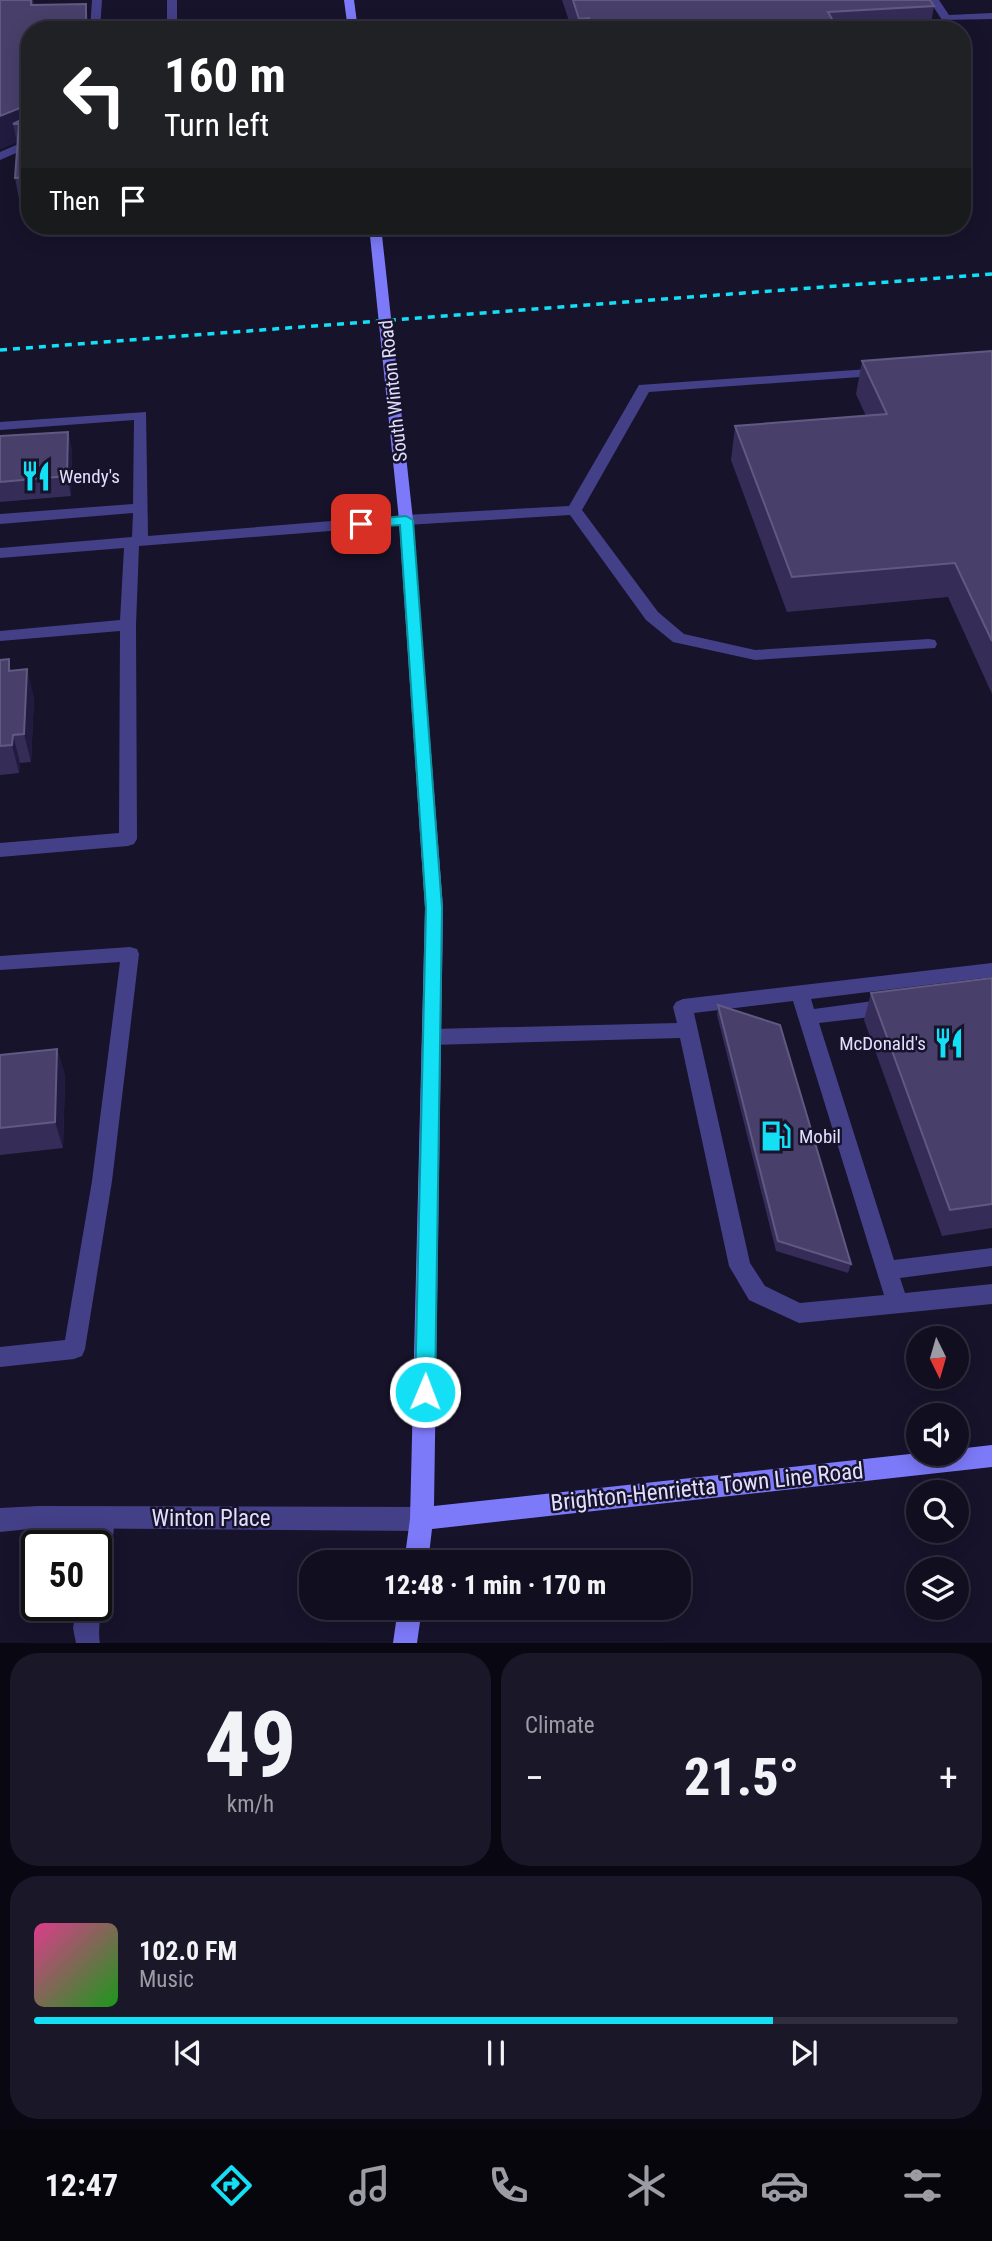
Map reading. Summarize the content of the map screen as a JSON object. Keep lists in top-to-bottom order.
{
  "streets": {
    "main road": ["South Winton Road", "Brighton-Henrietta Town Line Road"],
    "street": ["Winton Place"]
  },
  "crossings": [
    ["South Winton Road", "Brighton-Henrietta Town Line Road"],
    ["South Winton Road", "Winton Place"],
    ["Brighton-Henrietta Town Line Road", "Winton Place"]
  ],
  "places": {
    "restaurant": ["Wendy's", "McDonald's"],
    "fuel station": ["Mobil"]
  },
  "north": "bottom",
  "page": {
    "turn": ["160 m", "Turn left"],
    "then": "Then",
    "limit": "50",
    "trip": "12:48 · 1 min · 170 m",
    "tile": [
      ["49", "km/h"],
      "Climate"
    ],
    "heat": ["−", "21.5°", "+"],
    "song": ["102.0 FM", "Music"],
    "tabs": "12:47"
  }
}
